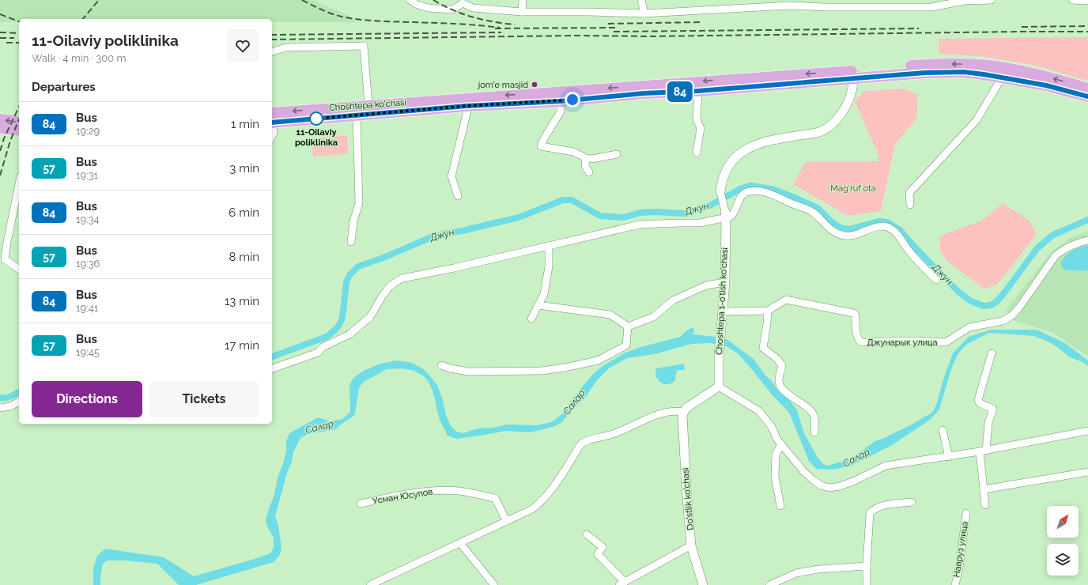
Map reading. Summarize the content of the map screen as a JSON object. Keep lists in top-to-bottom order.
{
  "streets": {
    "main road": ["Choshtepa ko'chasi"],
    "street": [
      "Choshtepa 1-o'tish ko'chasi",
      "Джунарык улица",
      "Усман Юсупов",
      "Do'stlik ko'chasi",
      "Навруз улица"
    ]
  },
  "crossings": [
    ["Choshtepa ko'chasi", "Choshtepa 1-o'tish ko'chasi"]
  ],
  "water": ["Джун", "Салар"],
  "parks": ["Mag'ruf ota"],
  "places": ["jom'e masjid", "11-Oilaviy poliklinika"],
  "lines": ["bus line 84"],
  "north": "top right",
  "page": {
    "on_map": "84",
    "heading": [
      ["11-Oilaviy poliklinika", "Walk · 4 min · 300 m"],
      "Departures"
    ],
    "list": [
      {
        "mark": "84",
        "name": "Bus",
        "note": "19:29",
        "value": "1 min"
      },
      {
        "mark": "57",
        "name": "Bus",
        "note": "19:31",
        "value": "3 min"
      },
      {
        "mark": "84",
        "name": "Bus",
        "note": "19:34",
        "value": "6 min"
      },
      {
        "mark": "57",
        "name": "Bus",
        "note": "19:36",
        "value": "8 min"
      },
      {
        "mark": "84",
        "name": "Bus",
        "note": "19:41",
        "value": "13 min"
      },
      {
        "mark": "57",
        "name": "Bus",
        "note": "19:45",
        "value": "17 min"
      }
    ],
    "buttons": ["Directions", "Tickets"]
  }
}
